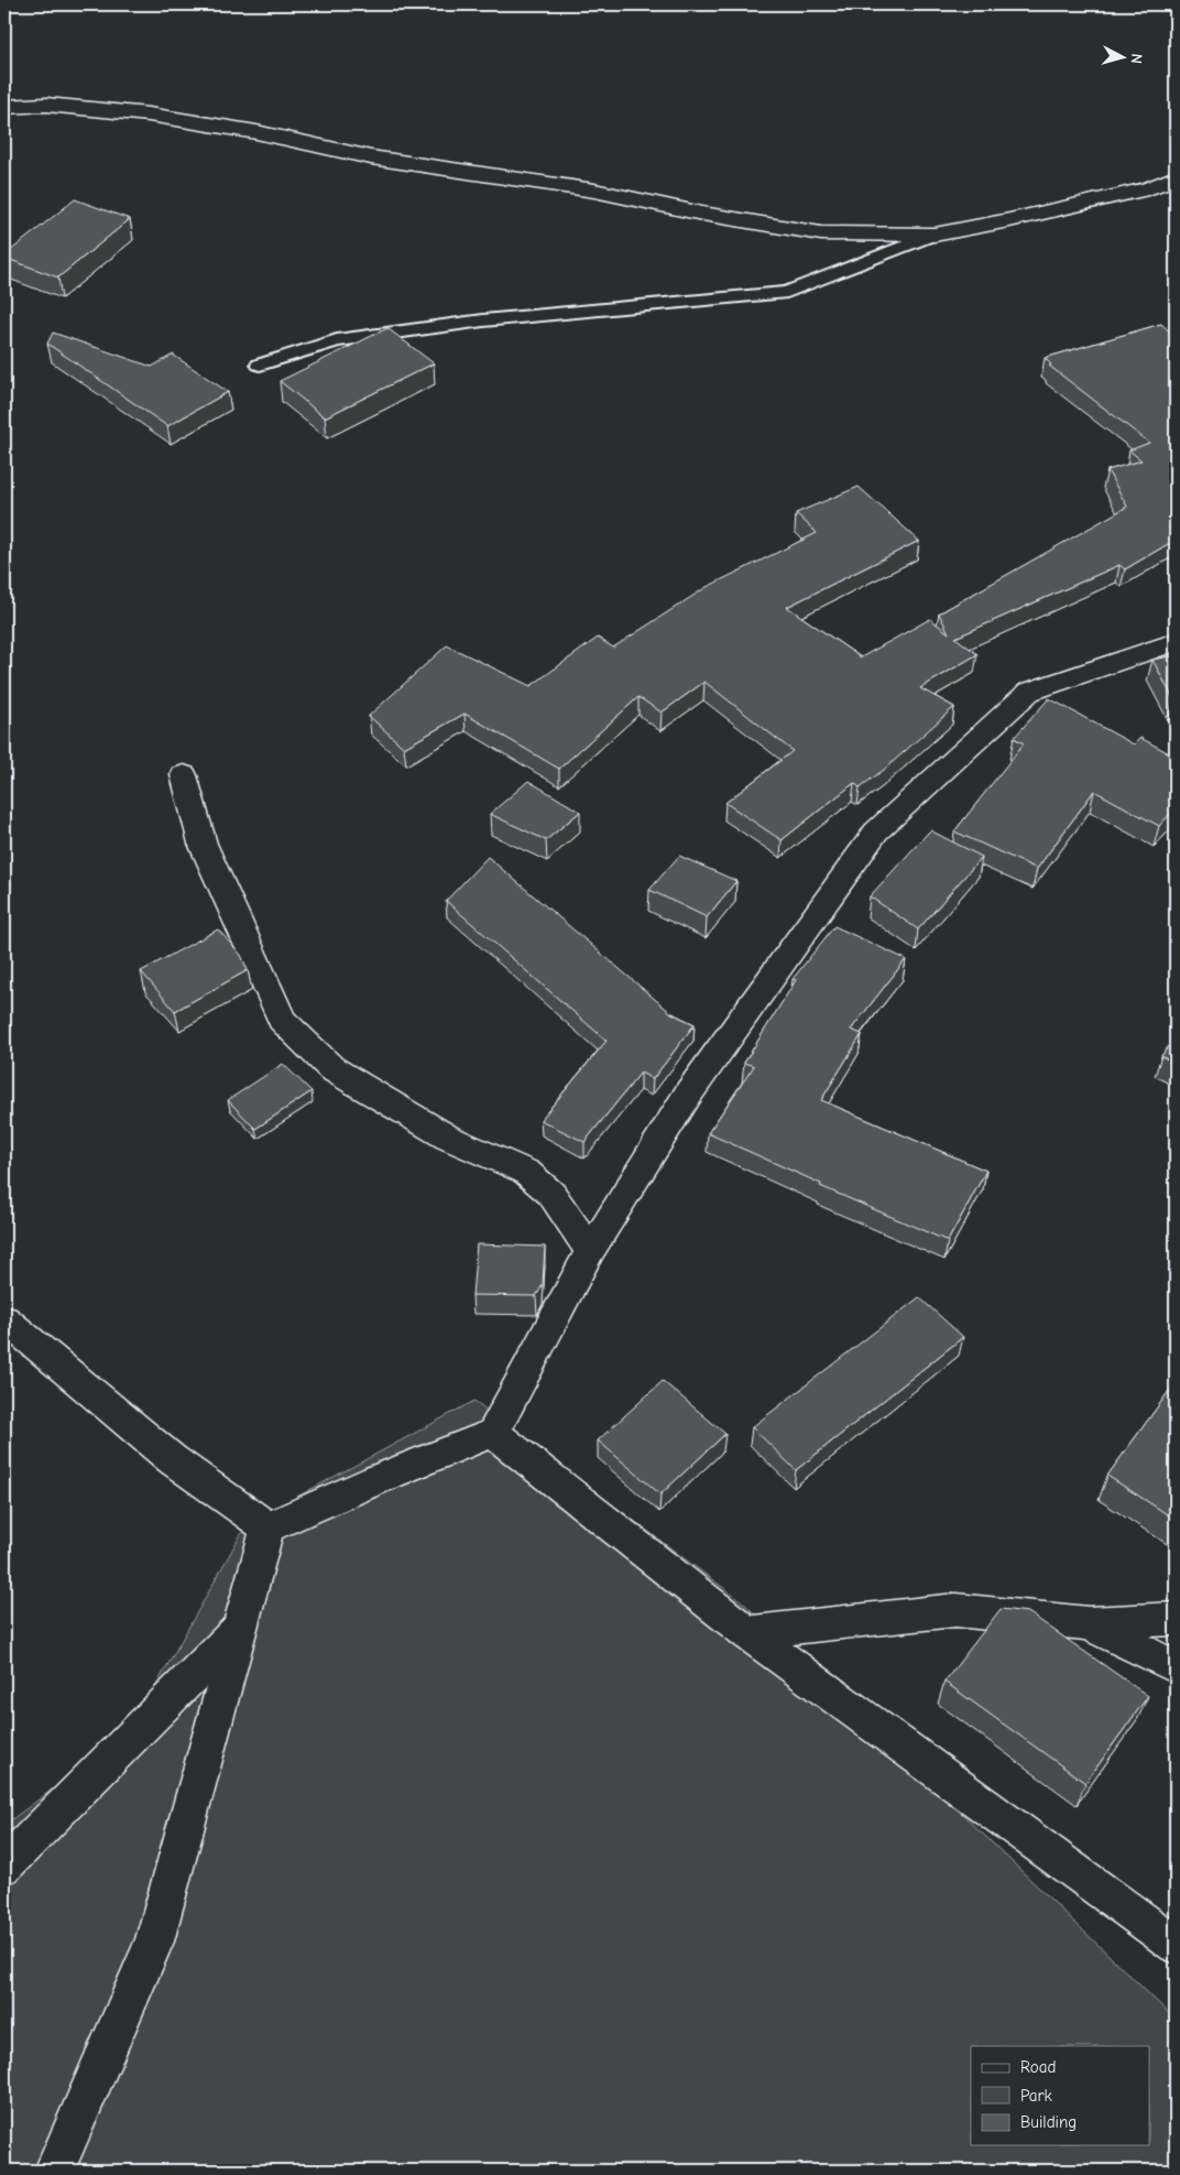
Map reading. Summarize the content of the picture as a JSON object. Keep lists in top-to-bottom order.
{
  "legend": ["Road", "Park", "Building"],
  "north": "right"
}
